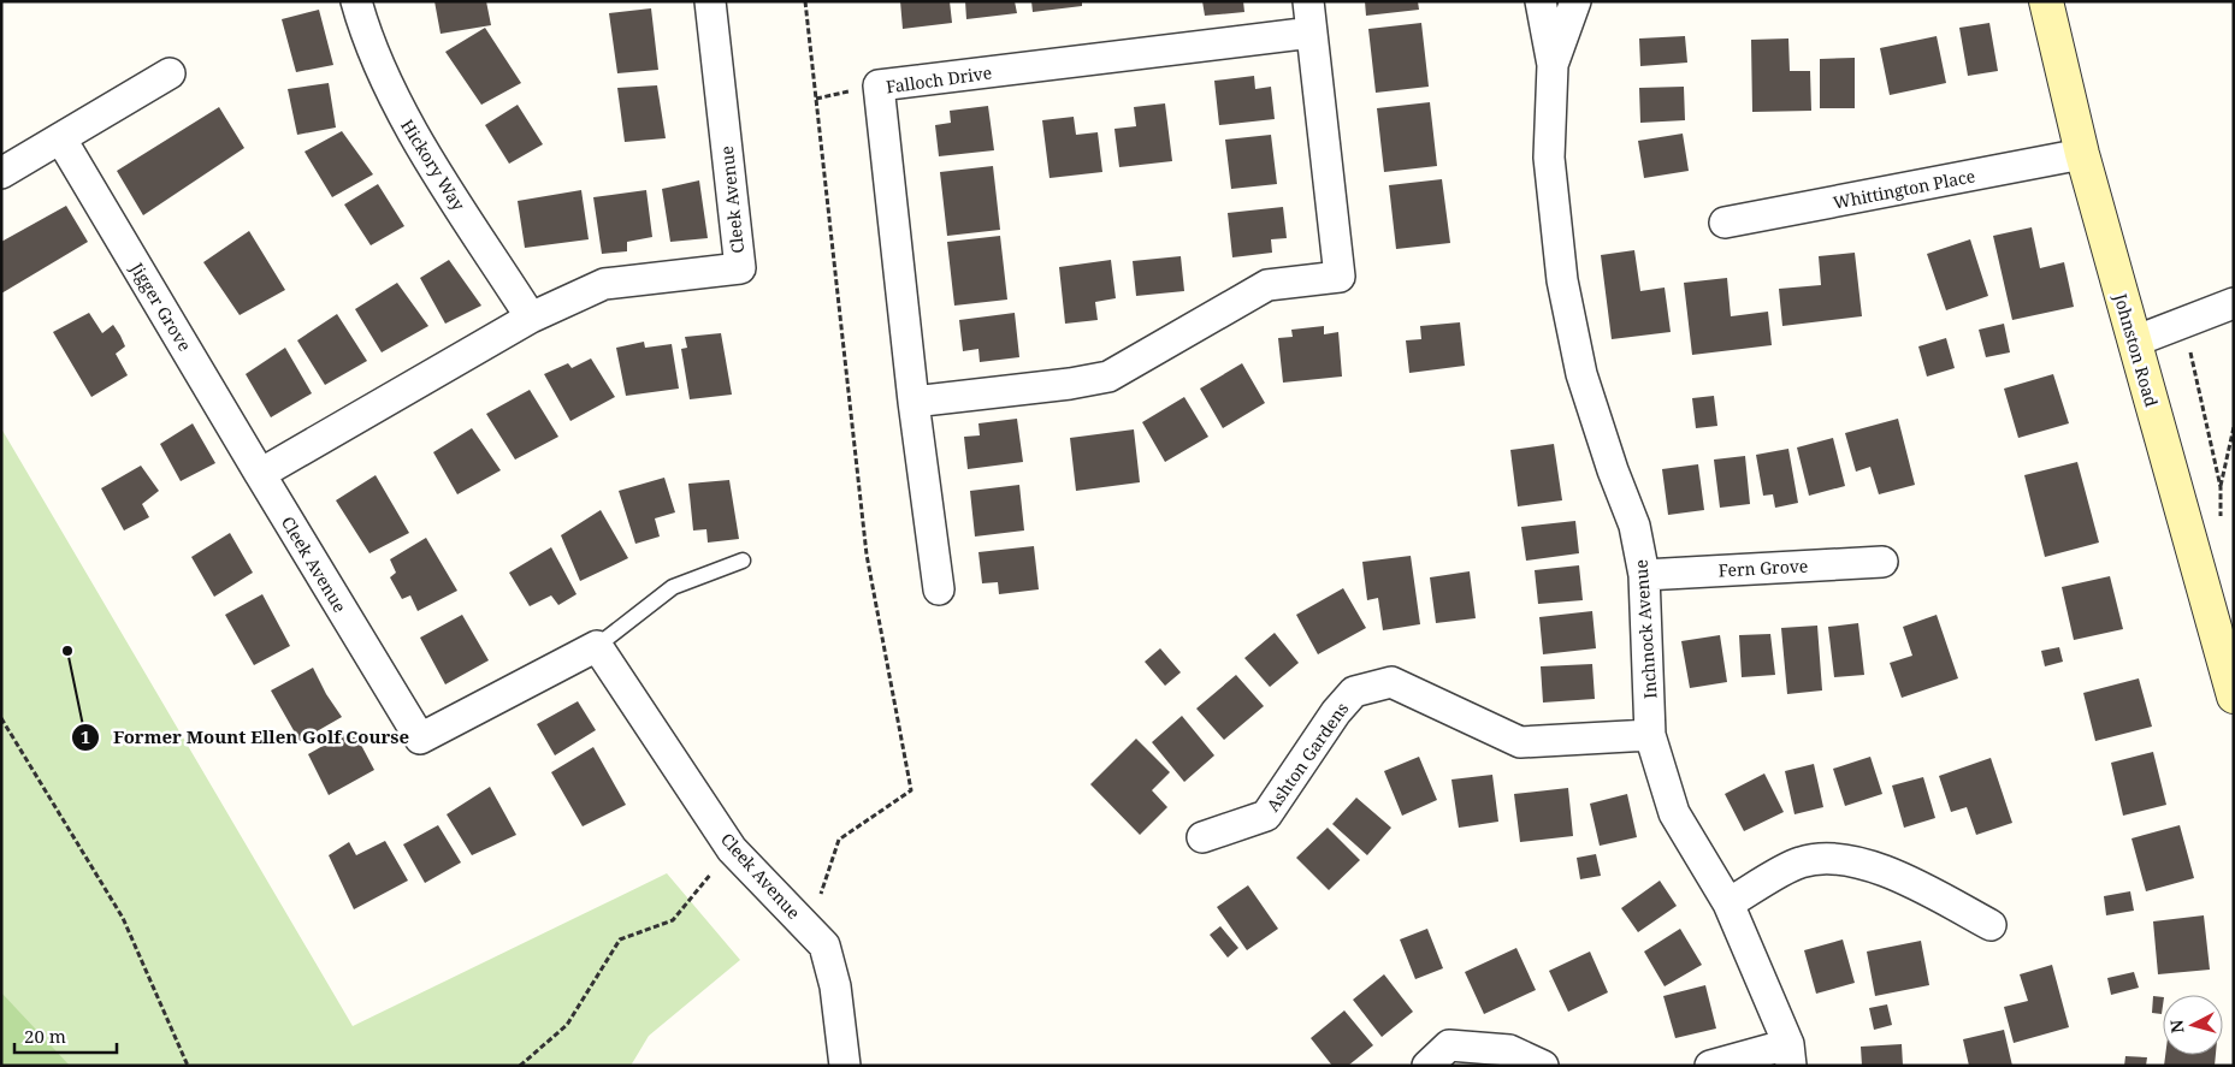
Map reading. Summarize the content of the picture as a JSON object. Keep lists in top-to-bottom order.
{
  "streets": {
    "main road": ["Johnston Road"],
    "street": [
      "Falloch Drive",
      "Hickory Way",
      "Whittington Place",
      "Cleek Avenue",
      "Jigger Grove",
      "Fern Grove",
      "Inchnock Avenue",
      "Ashton Gardens"
    ]
  },
  "crossings": [
    ["Hickory Way", "Cleek Avenue"],
    ["Whittington Place", "Johnston Road"],
    ["Cleek Avenue", "Jigger Grove"],
    ["Fern Grove", "Inchnock Avenue"],
    ["Inchnock Avenue", "Ashton Gardens"]
  ],
  "places": ["Former Mount Ellen Golf Course"],
  "scale_bar": "20 m",
  "north": "left"
}
